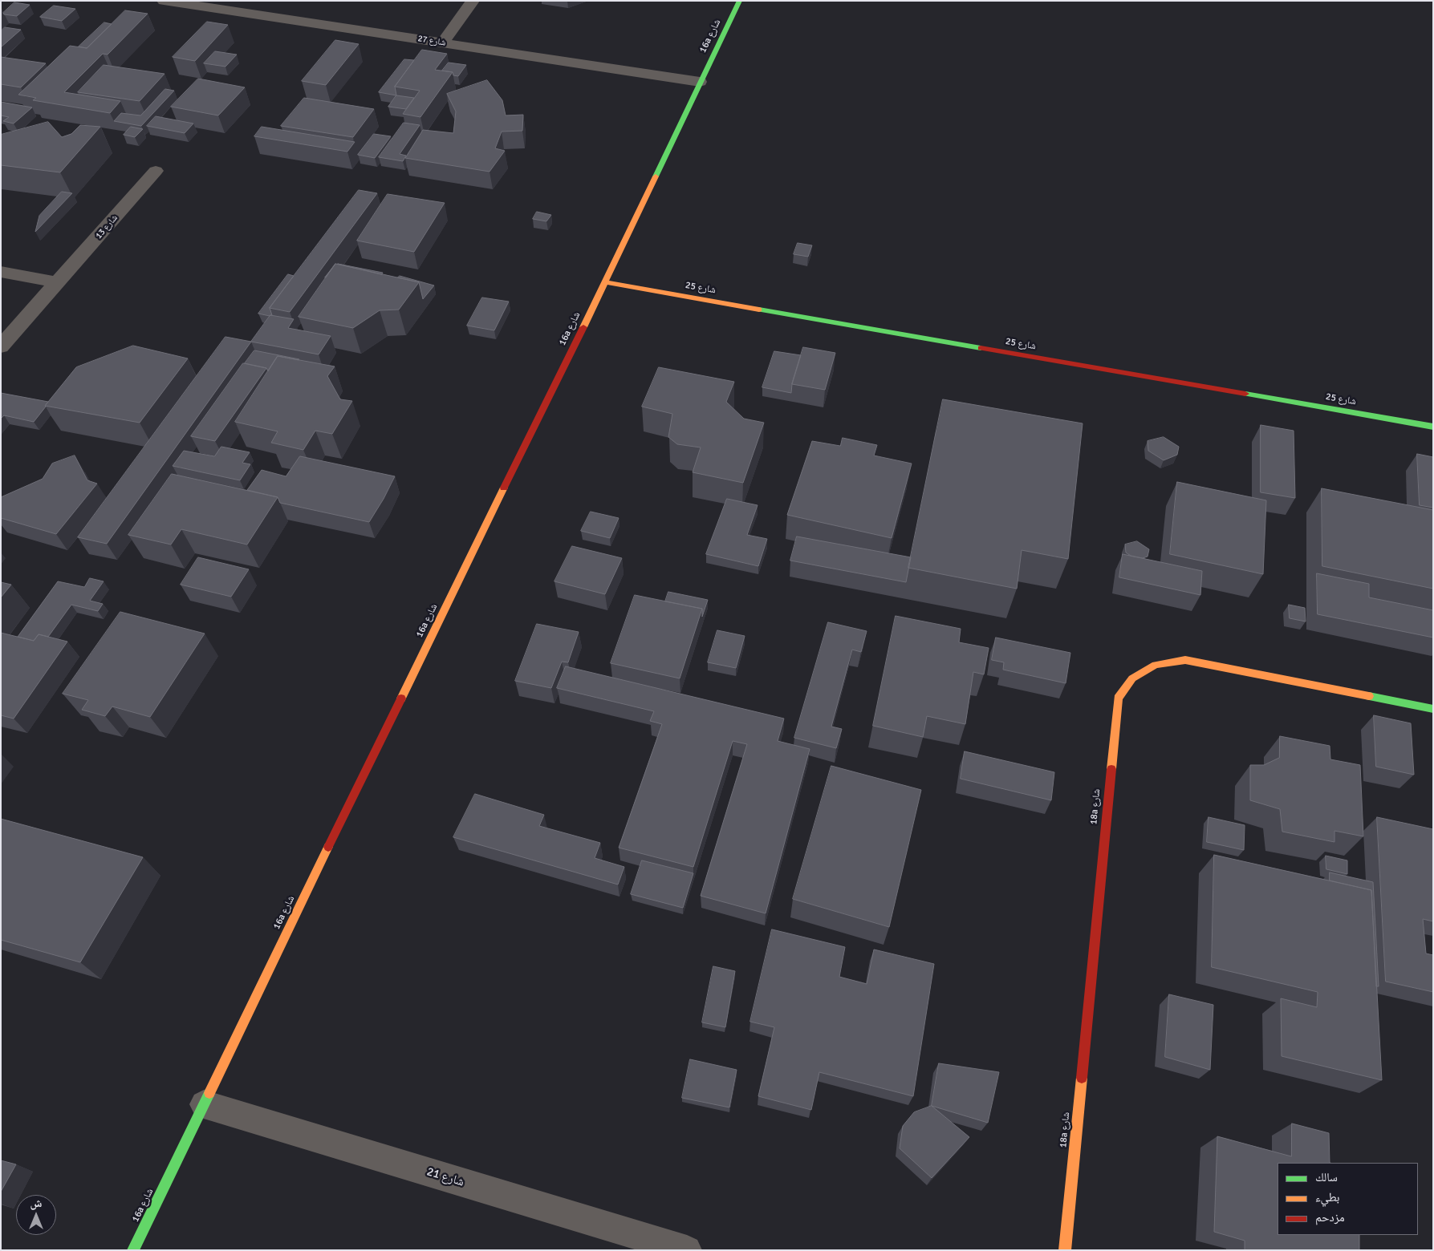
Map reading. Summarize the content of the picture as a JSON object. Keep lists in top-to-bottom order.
{
  "streets": {
    "street": [
      "16a شارع",
      "شارع 27",
      "شارع 13",
      "شارع 25",
      "18a شارع",
      "شارع 21"
    ]
  },
  "crossings": [
    ["16a شارع", "شارع 27"],
    ["16a شارع", "شارع 25"],
    ["16a شارع", "شارع 21"]
  ],
  "legend": ["سالك", "بطيء", "مزدحم"],
  "north": "top"
}
